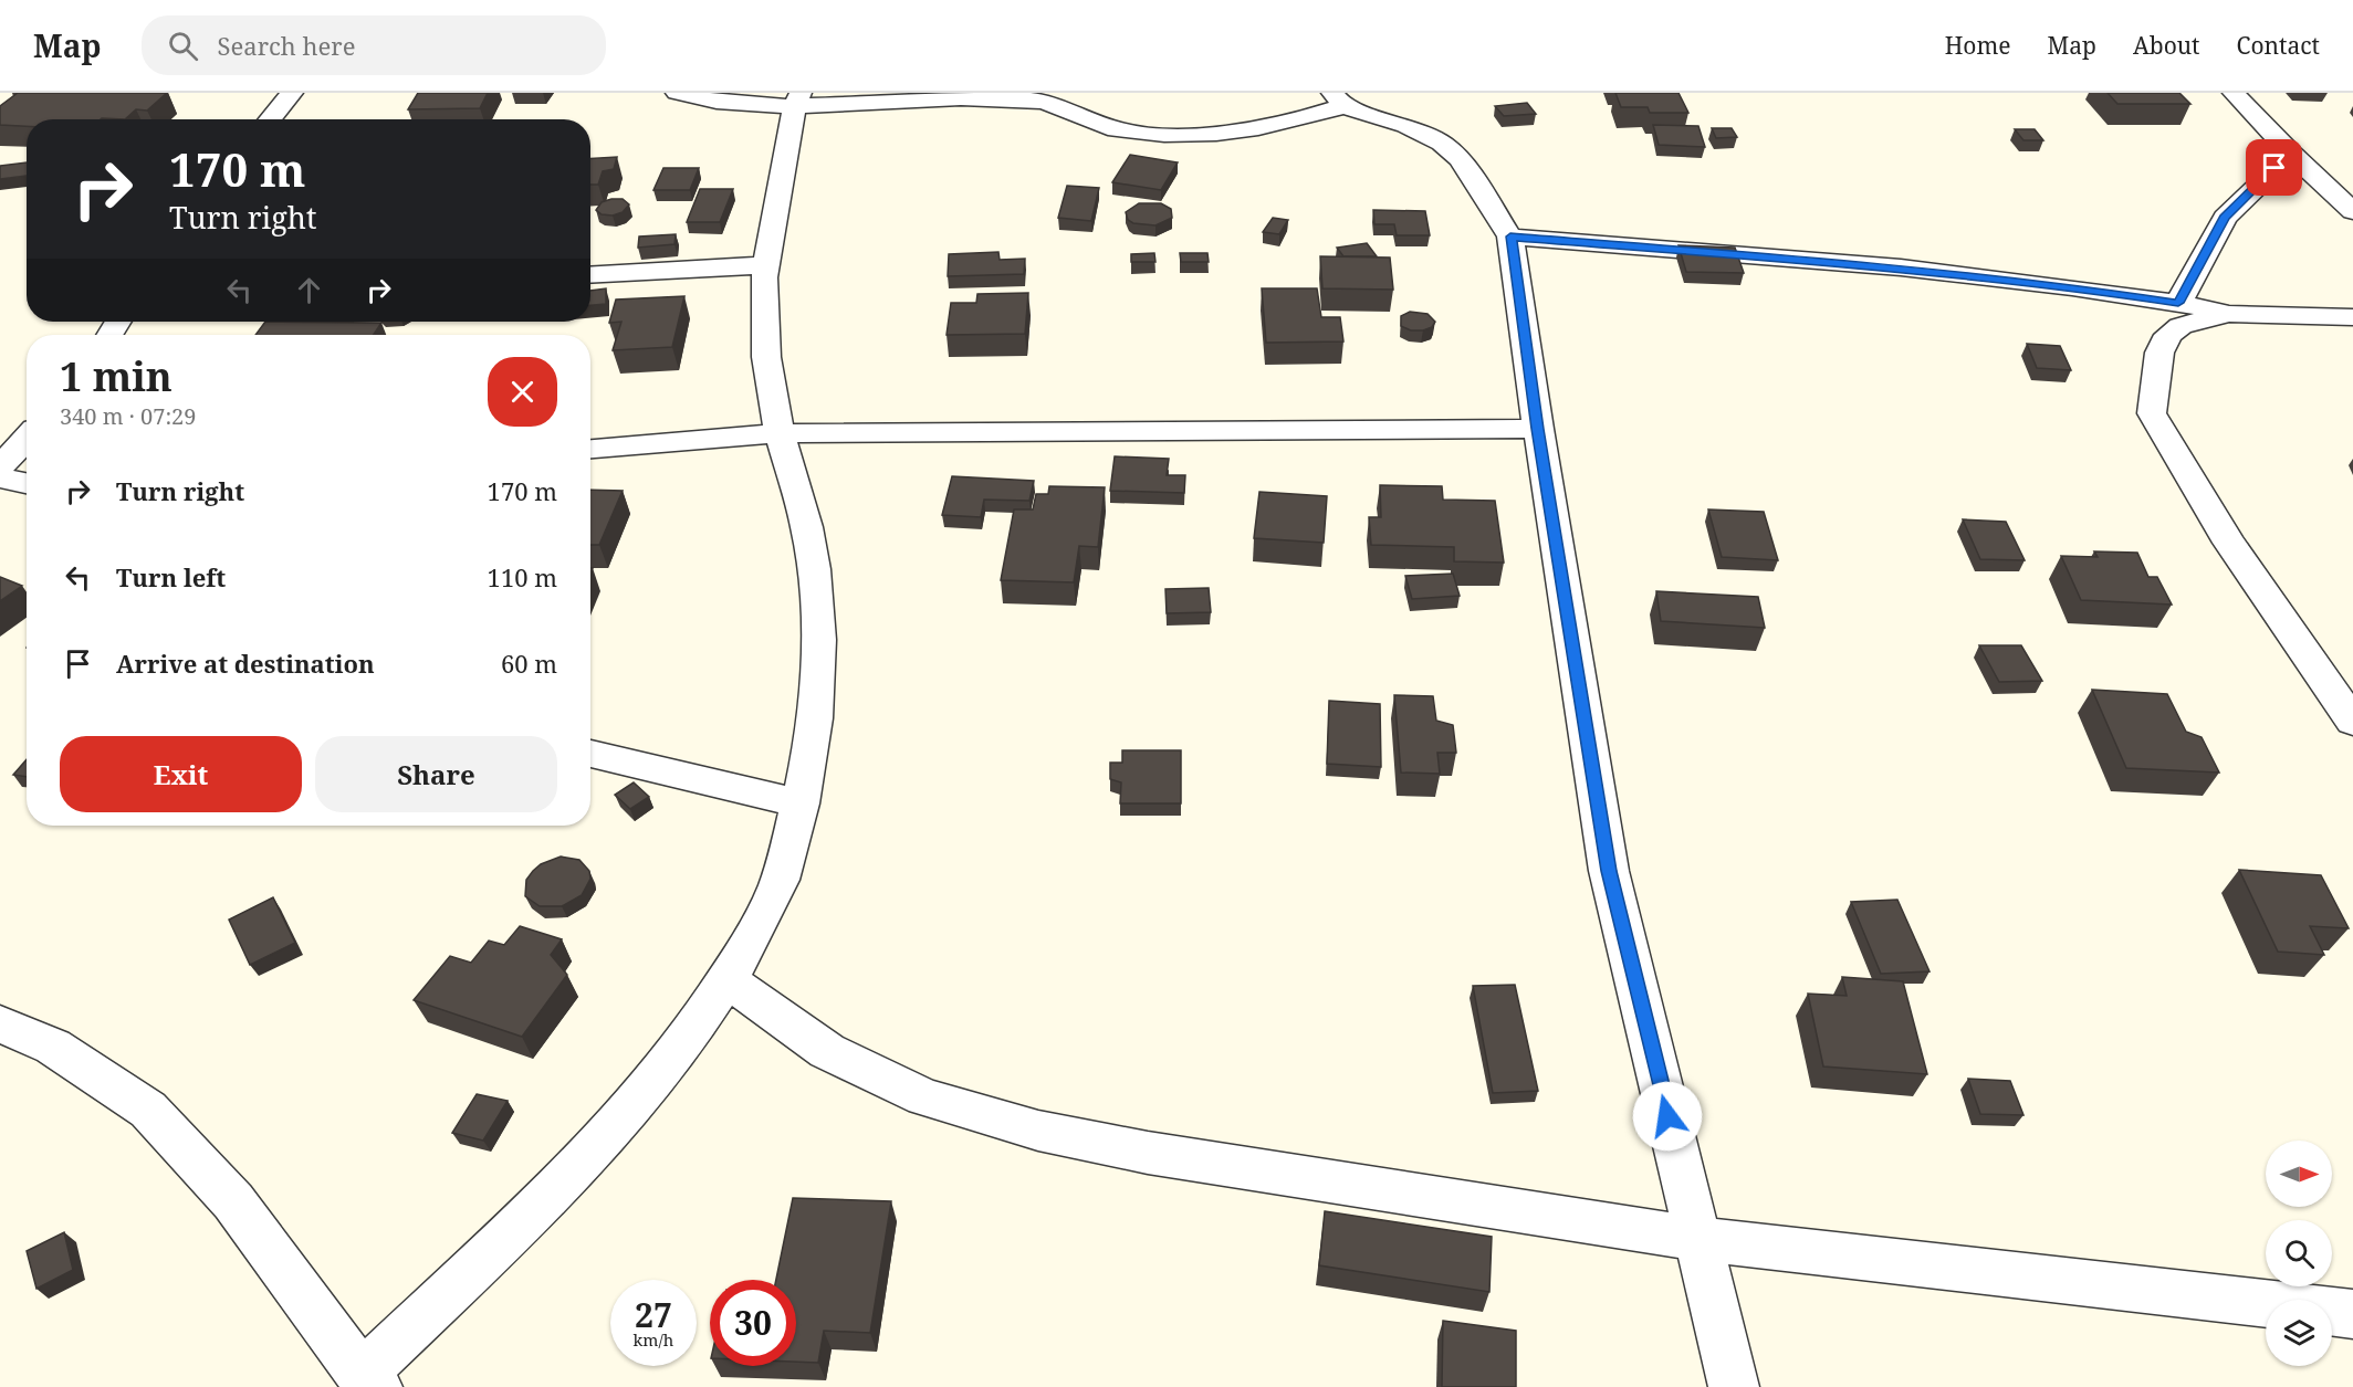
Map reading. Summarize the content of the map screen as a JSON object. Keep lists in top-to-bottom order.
{
  "north": "right",
  "page": {
    "header": "Map",
    "search": "Search here",
    "nav": [
      "Home",
      "Map",
      "About",
      "Contact"
    ],
    "turn": ["170 m", "Turn right"],
    "heading": ["1 min", "340 m · 07:29"],
    "list": [
      {
        "name": "Turn right",
        "value": "170 m"
      },
      {
        "name": "Turn left",
        "value": "110 m"
      },
      {
        "name": "Arrive at destination",
        "value": "60 m"
      }
    ],
    "buttons": ["Exit", "Share"],
    "speed": "27 km/h",
    "limit": "30"
  }
}
